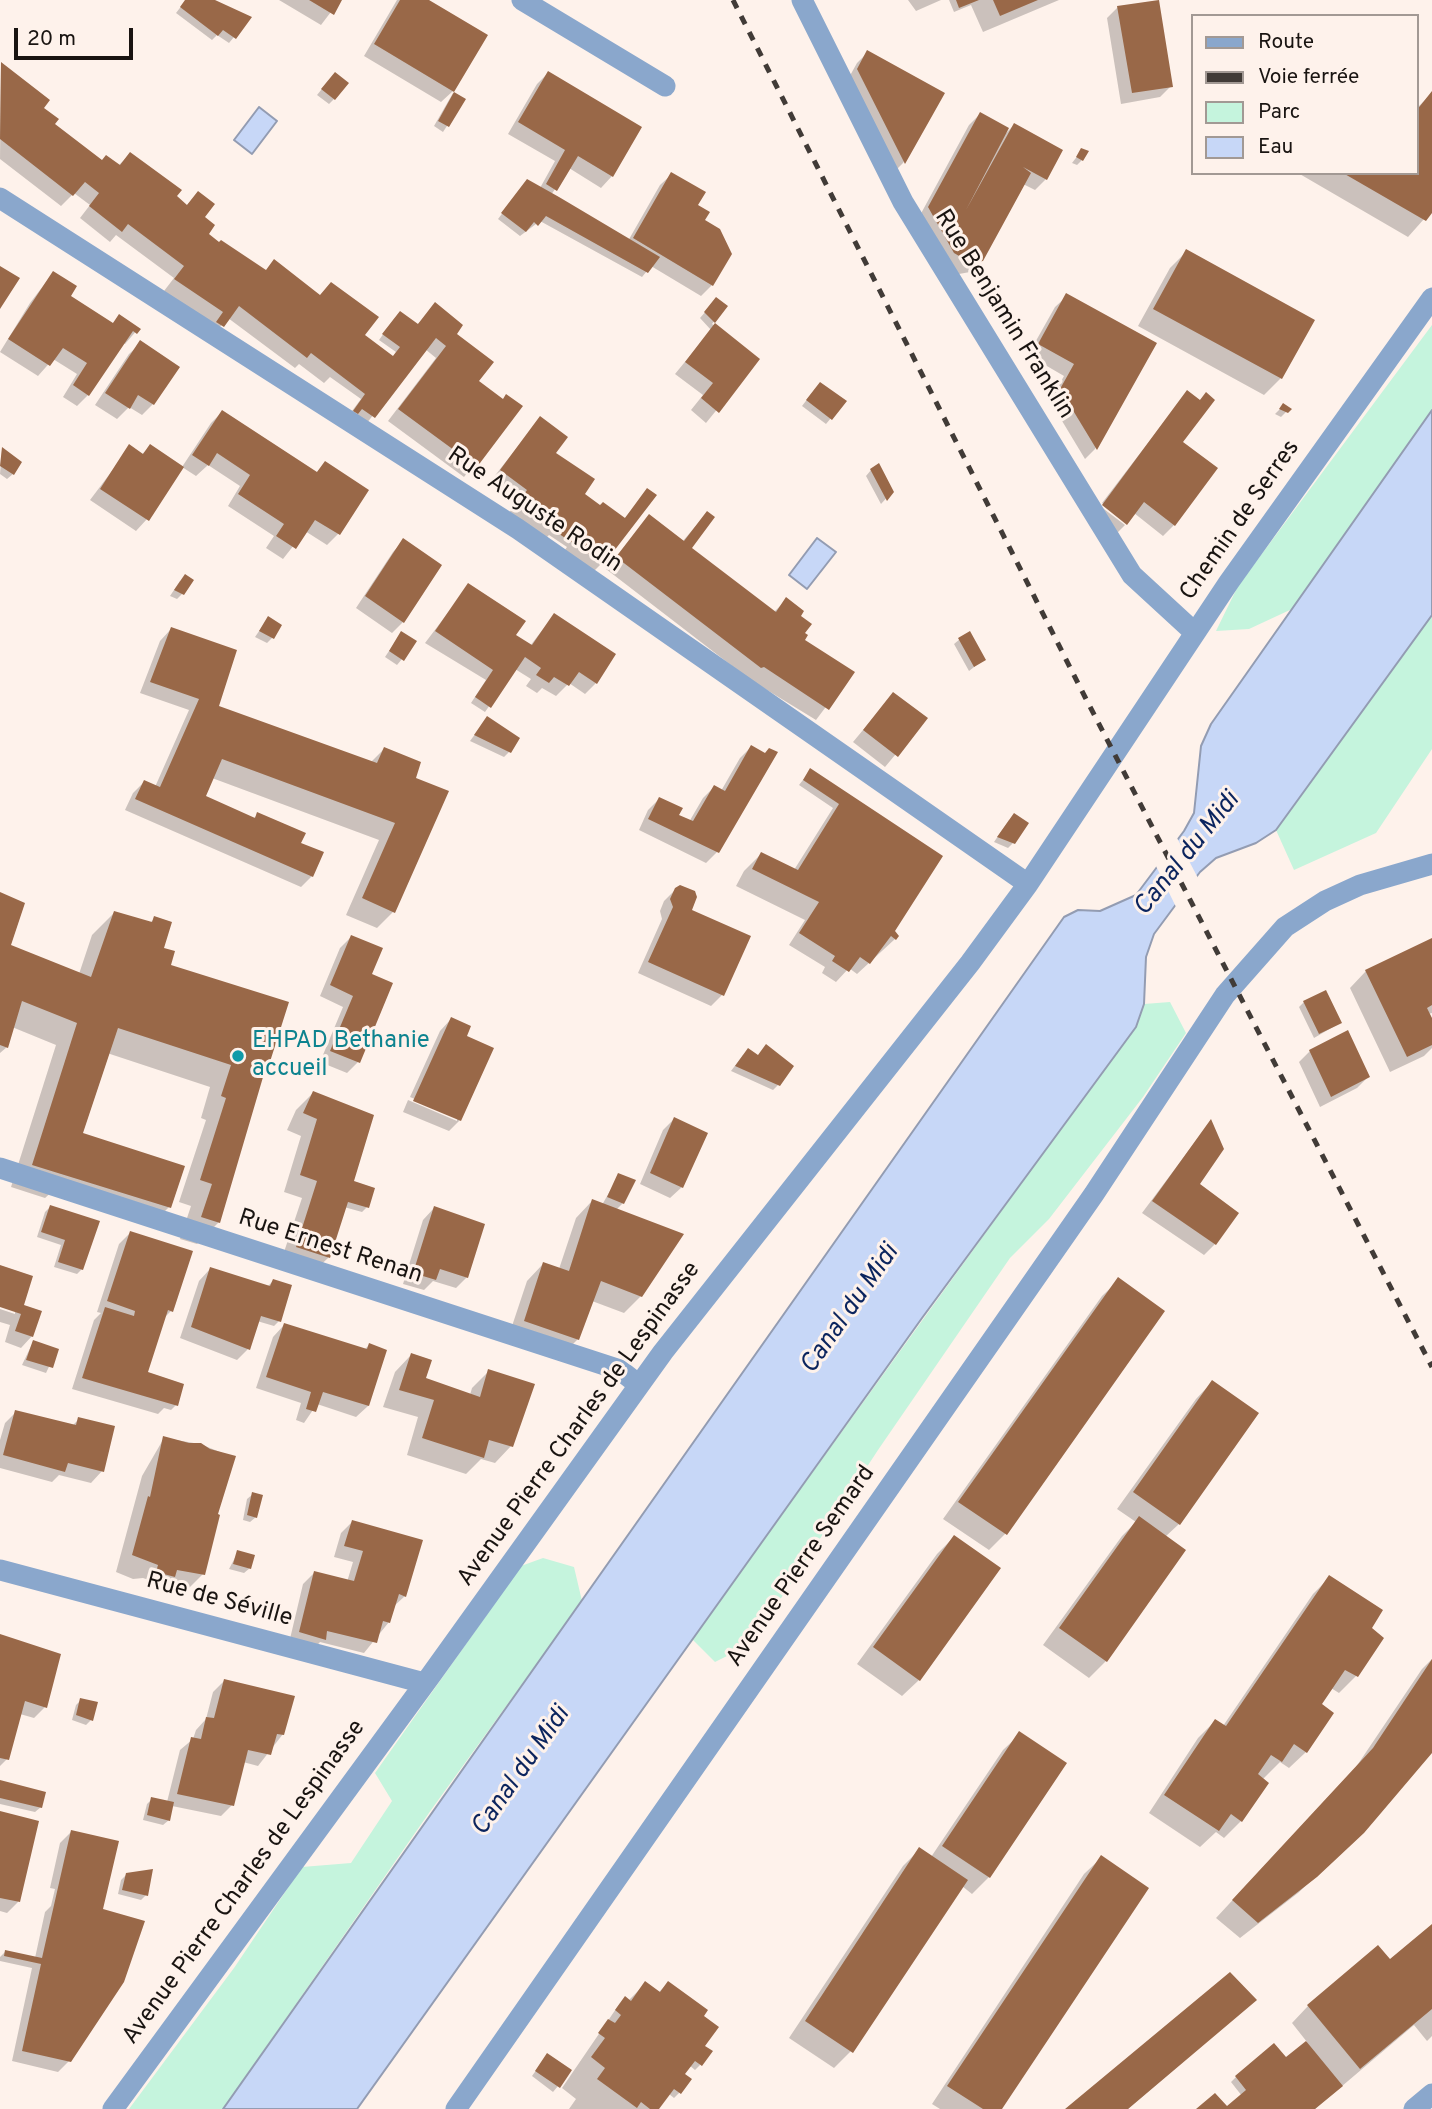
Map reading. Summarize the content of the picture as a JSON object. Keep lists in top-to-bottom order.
{
  "streets": {
    "street": [
      "Rue Benjamin Franklin",
      "Rue Auguste Rodin",
      "Chemin de Serres",
      "Rue Ernest Renan",
      "Avenue Pierre Charles de Lespinasse",
      "Avenue Pierre Semard",
      "Rue de Séville"
    ]
  },
  "crossings": [
    ["Rue Benjamin Franklin", "Chemin de Serres"],
    ["Rue Auguste Rodin", "Avenue Pierre Charles de Lespinasse"],
    ["Chemin de Serres", "Avenue Pierre Charles de Lespinasse"],
    ["Rue Ernest Renan", "Avenue Pierre Charles de Lespinasse"],
    ["Avenue Pierre Charles de Lespinasse", "Rue de Séville"]
  ],
  "water": ["Canal du Midi"],
  "places": ["EHPAD Bethanie accueil"],
  "legend": [
    "Route",
    "Voie ferrée",
    "Parc",
    "Eau"
  ],
  "scale_bar": "20 m"
}
